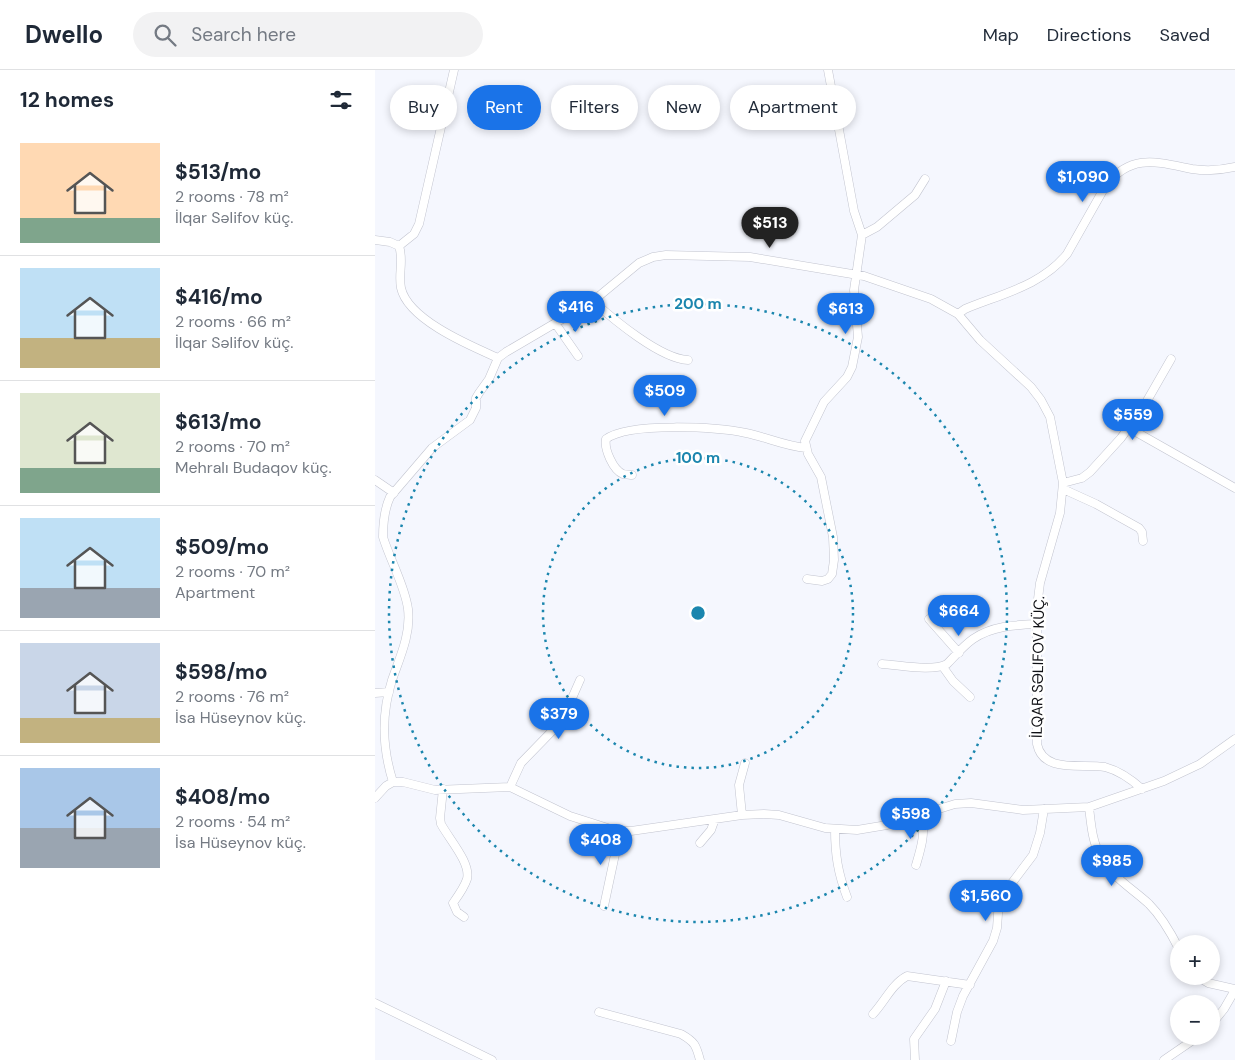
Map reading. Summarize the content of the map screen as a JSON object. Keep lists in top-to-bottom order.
{
  "streets": {
    "street": ["İLQAR SƏLIFOV KÜÇ."]
  },
  "page": {
    "header": "Dwello",
    "search": "Search here",
    "nav": ["Map", "Directions", "Saved"],
    "heading": "12 homes",
    "chip": [
      "Buy",
      "Rent",
      "Filters",
      "New",
      "Apartment"
    ],
    "list": [
      {
        "name": "$513/mo",
        "note": "2 rooms · 78 m² · İlqar Səlifov küç."
      },
      {
        "name": "$416/mo",
        "note": "2 rooms · 66 m² · İlqar Səlifov küç."
      },
      {
        "name": "$613/mo",
        "note": "2 rooms · 70 m² · Mehralı Budaqov küç."
      },
      {
        "name": "$509/mo",
        "note": "2 rooms · 70 m² · Apartment"
      },
      {
        "name": "$598/mo",
        "note": "2 rooms · 76 m² · İsa Hüseynov küç."
      },
      {
        "name": "$408/mo",
        "note": "2 rooms · 54 m² · İsa Hüseynov küç."
      }
    ],
    "price": [
      "$1,090",
      "$513",
      "$416",
      "$613",
      "$509",
      "$559",
      "$664",
      "$379",
      "$598",
      "$408",
      "$985",
      "$1,560"
    ],
    "map_buttons": ["+", "−"]
  },
  "rings": ["200 m", "100 m"]
}
